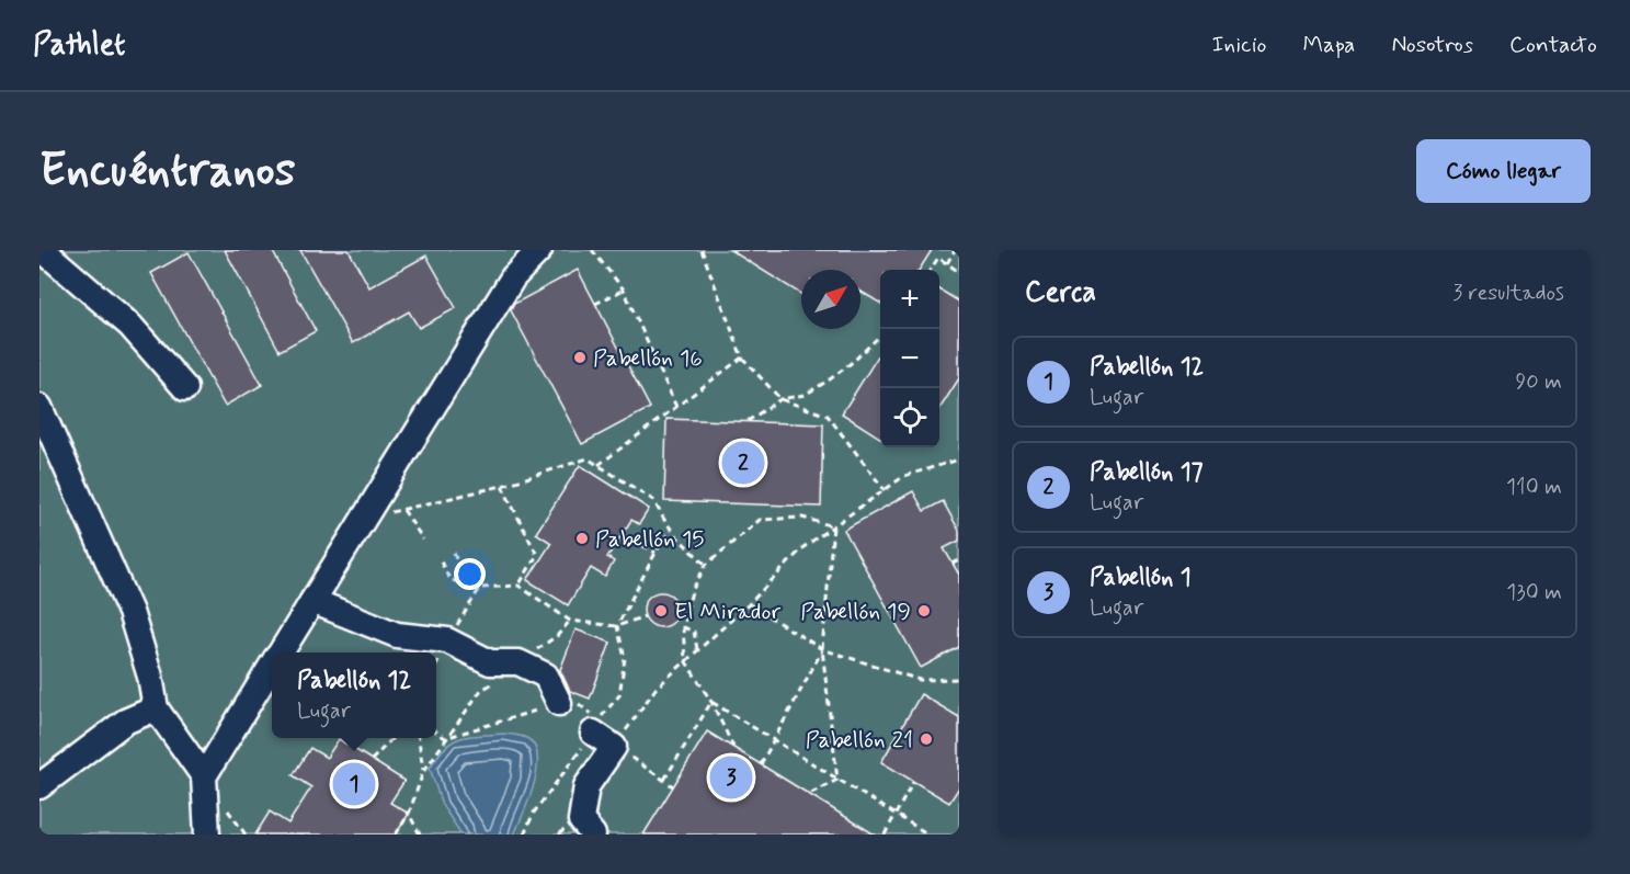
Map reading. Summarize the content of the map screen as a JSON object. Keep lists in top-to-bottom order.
{
  "places": [
    "Pabellón 16",
    "Pabellón 15",
    "El Mirador",
    "Pabellón 19",
    "Pabellón 21"
  ],
  "north": "top right",
  "page": {
    "header": "Pathlet",
    "nav": [
      "Inicio",
      "Mapa",
      "Nosotros",
      "Contacto"
    ],
    "buttons": "Cómo llegar",
    "title": "Encuéntranos",
    "heading": ["Cerca", "3 resultados"],
    "map_buttons": ["+", "−"],
    "list": [
      {
        "mark": "1",
        "name": "Pabellón 12",
        "note": "Lugar",
        "value": "90 m"
      },
      {
        "mark": "2",
        "name": "Pabellón 17",
        "note": "Lugar",
        "value": "110 m"
      },
      {
        "mark": "3",
        "name": "Pabellón 1",
        "note": "Lugar",
        "value": "130 m"
      }
    ],
    "pins": ["2", "3", "1"],
    "popup": ["Pabellón 12", "Lugar"]
  }
}
